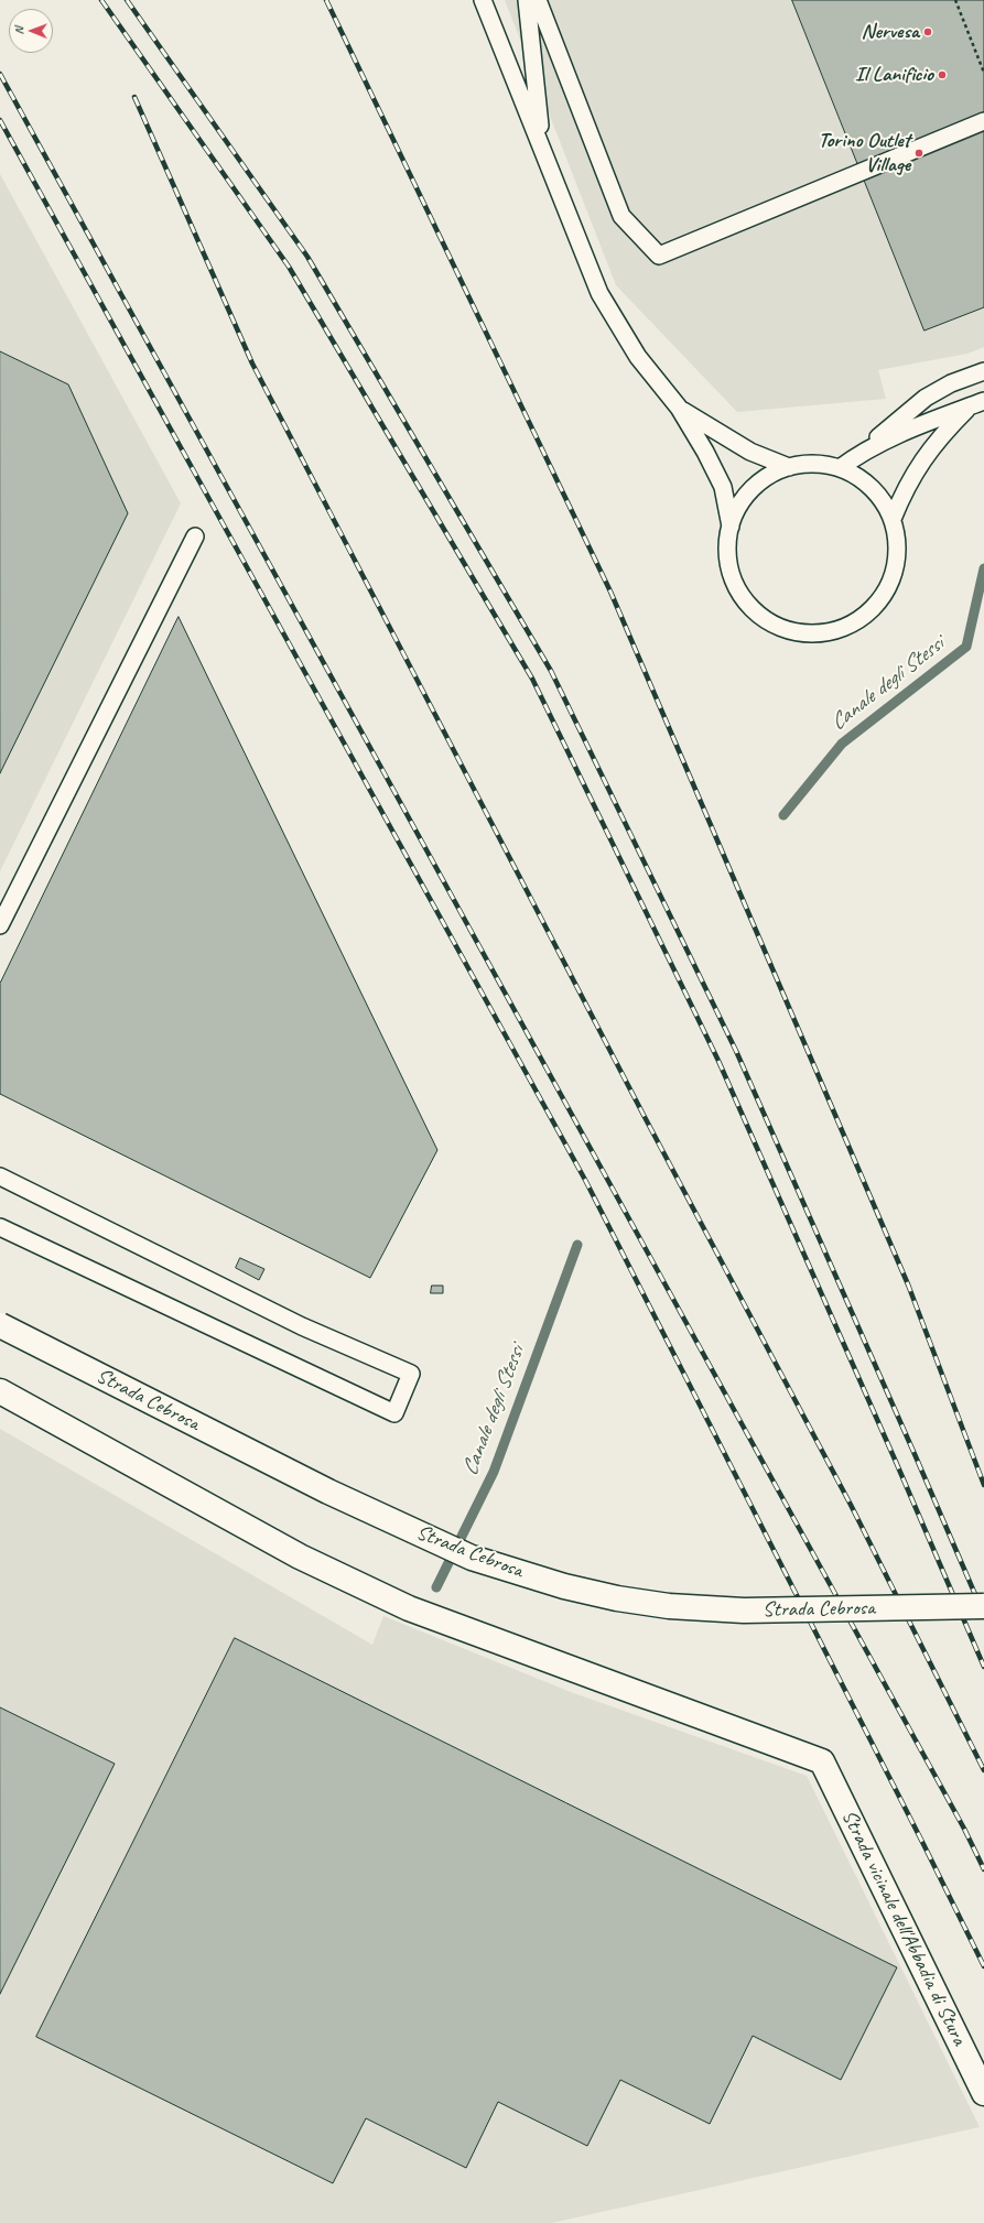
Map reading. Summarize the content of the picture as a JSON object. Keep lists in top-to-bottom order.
{
  "streets": {
    "street": ["Strada Cebrosa", "Strada vicinale dell'Abbadia di Stura"]
  },
  "water": ["Canale degli Stessi"],
  "places": ["Nervesa", "Il Lanificio", "Torino Outlet Village"],
  "north": "left"
}
